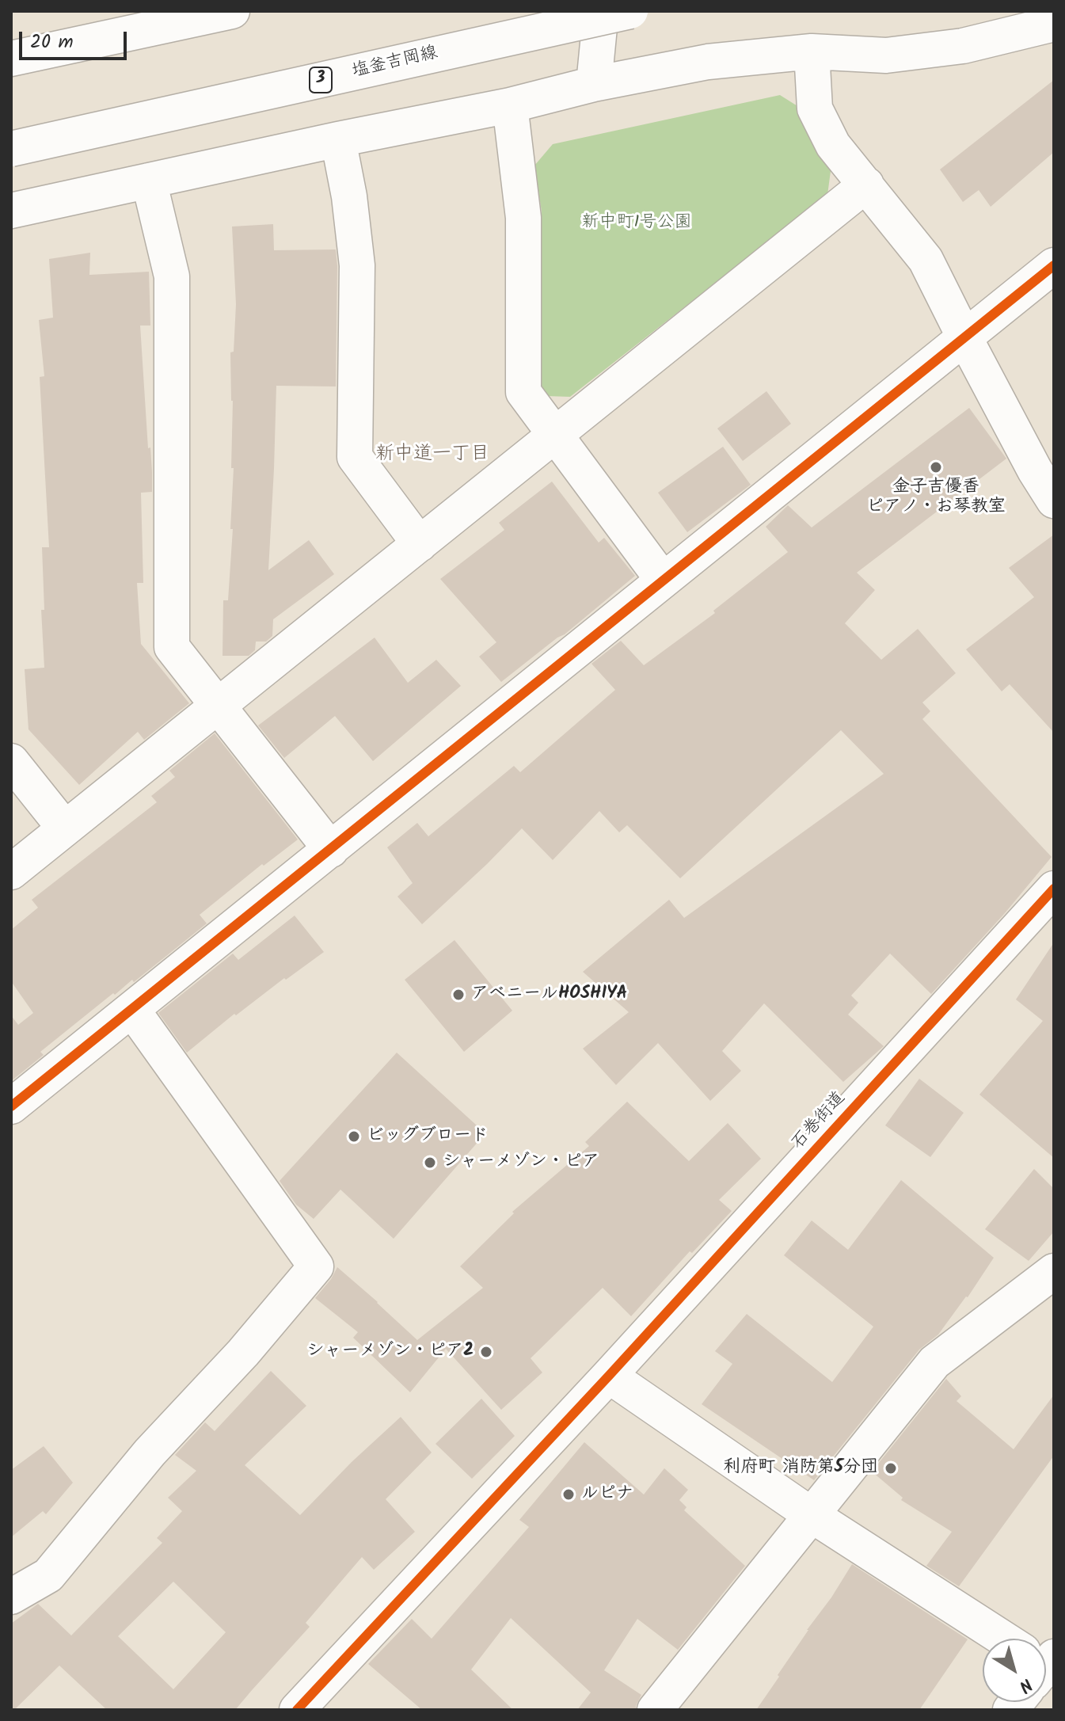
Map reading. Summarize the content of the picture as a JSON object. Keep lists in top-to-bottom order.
{
  "streets": {
    "street": ["塩釜吉岡線", "3", "石巻街道"]
  },
  "districts": ["新中道一丁目"],
  "parks": ["新中町1号公園"],
  "places": [
    "金子吉優香 ピアノ・お琴教室",
    "アベニールHOSHIYA",
    "ビッグブロード",
    "シャーメゾン・ピア",
    "シャーメゾン・ピア2",
    "利府町 消防第5分団",
    "ルピナ"
  ],
  "scale_bar": "20 m",
  "north": "bottom right"
}
